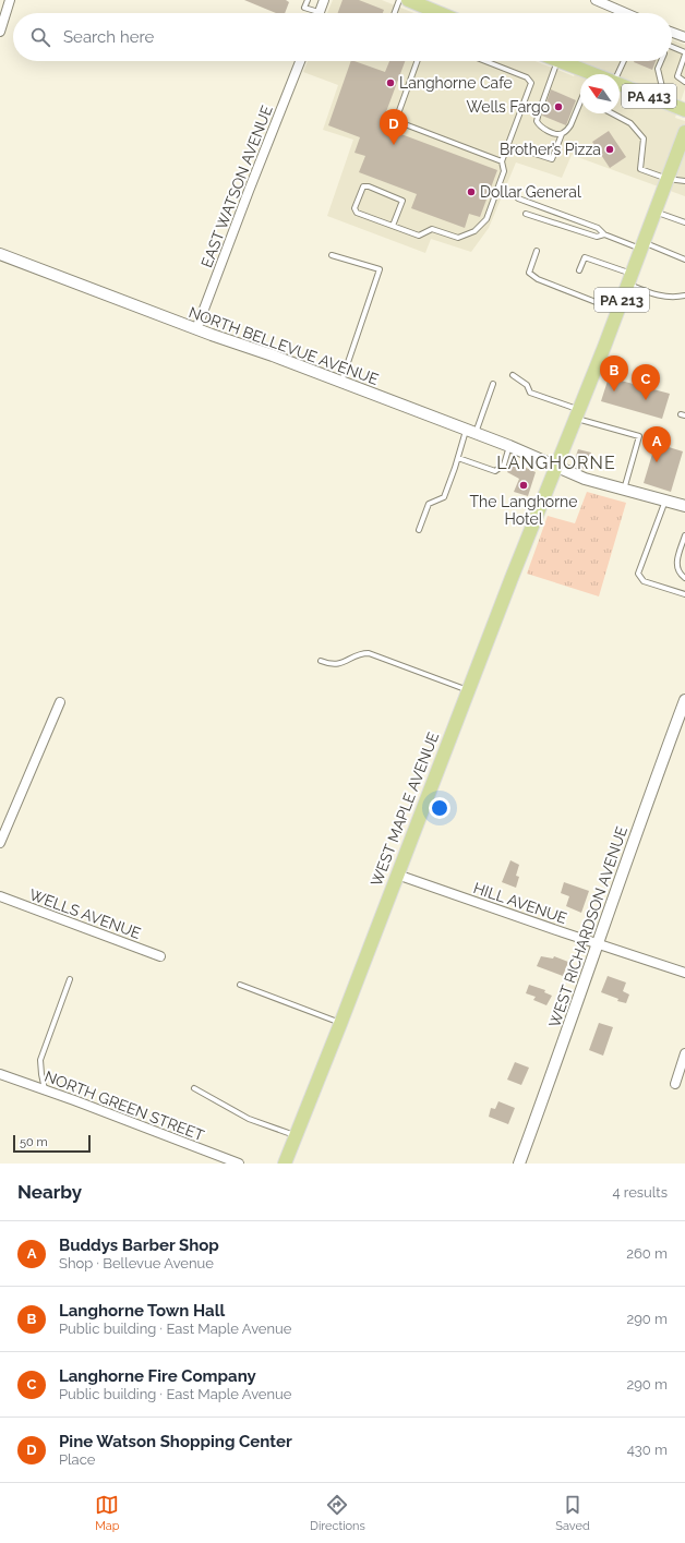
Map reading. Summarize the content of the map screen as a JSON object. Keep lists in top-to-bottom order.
{
  "streets": {
    "main road": ["PA 413", "PA 213", "WEST MAPLE AVENUE"],
    "street": [
      "EAST WATSON AVENUE",
      "NORTH BELLEVUE AVENUE",
      "HILL AVENUE",
      "WELLS AVENUE",
      "WEST RICHARDSON AVENUE",
      "NORTH GREEN STREET"
    ]
  },
  "crossings": [
    ["EAST WATSON AVENUE", "NORTH BELLEVUE AVENUE"],
    ["PA 213", "NORTH BELLEVUE AVENUE"],
    ["PA 213", "WEST MAPLE AVENUE"],
    ["NORTH BELLEVUE AVENUE", "WEST MAPLE AVENUE"],
    ["WEST MAPLE AVENUE", "HILL AVENUE"],
    ["HILL AVENUE", "WEST RICHARDSON AVENUE"]
  ],
  "districts": ["LANGHORNE"],
  "places": [
    "Langhorne Cafe",
    "Wells Fargo",
    "Brother’s Pizza",
    "Dollar General",
    "The Langhorne Hotel"
  ],
  "scale_bar": "50 m",
  "north": "top left",
  "page": {
    "search": "Search here",
    "pins": [
      "D",
      "B",
      "C",
      "A"
    ],
    "scale": "50 m",
    "heading": ["Nearby", "4 results"],
    "list": [
      {
        "mark": "A",
        "name": "Buddys Barber Shop",
        "note": "Shop · Bellevue Avenue",
        "value": "260 m"
      },
      {
        "mark": "B",
        "name": "Langhorne Town Hall",
        "note": "Public building · East Maple Avenue",
        "value": "290 m"
      },
      {
        "mark": "C",
        "name": "Langhorne Fire Company",
        "note": "Public building · East Maple Avenue",
        "value": "290 m"
      },
      {
        "mark": "D",
        "name": "Pine Watson Shopping Center",
        "note": "Place",
        "value": "430 m"
      }
    ],
    "nav": ["Map", "Directions", "Saved"]
  }
}
